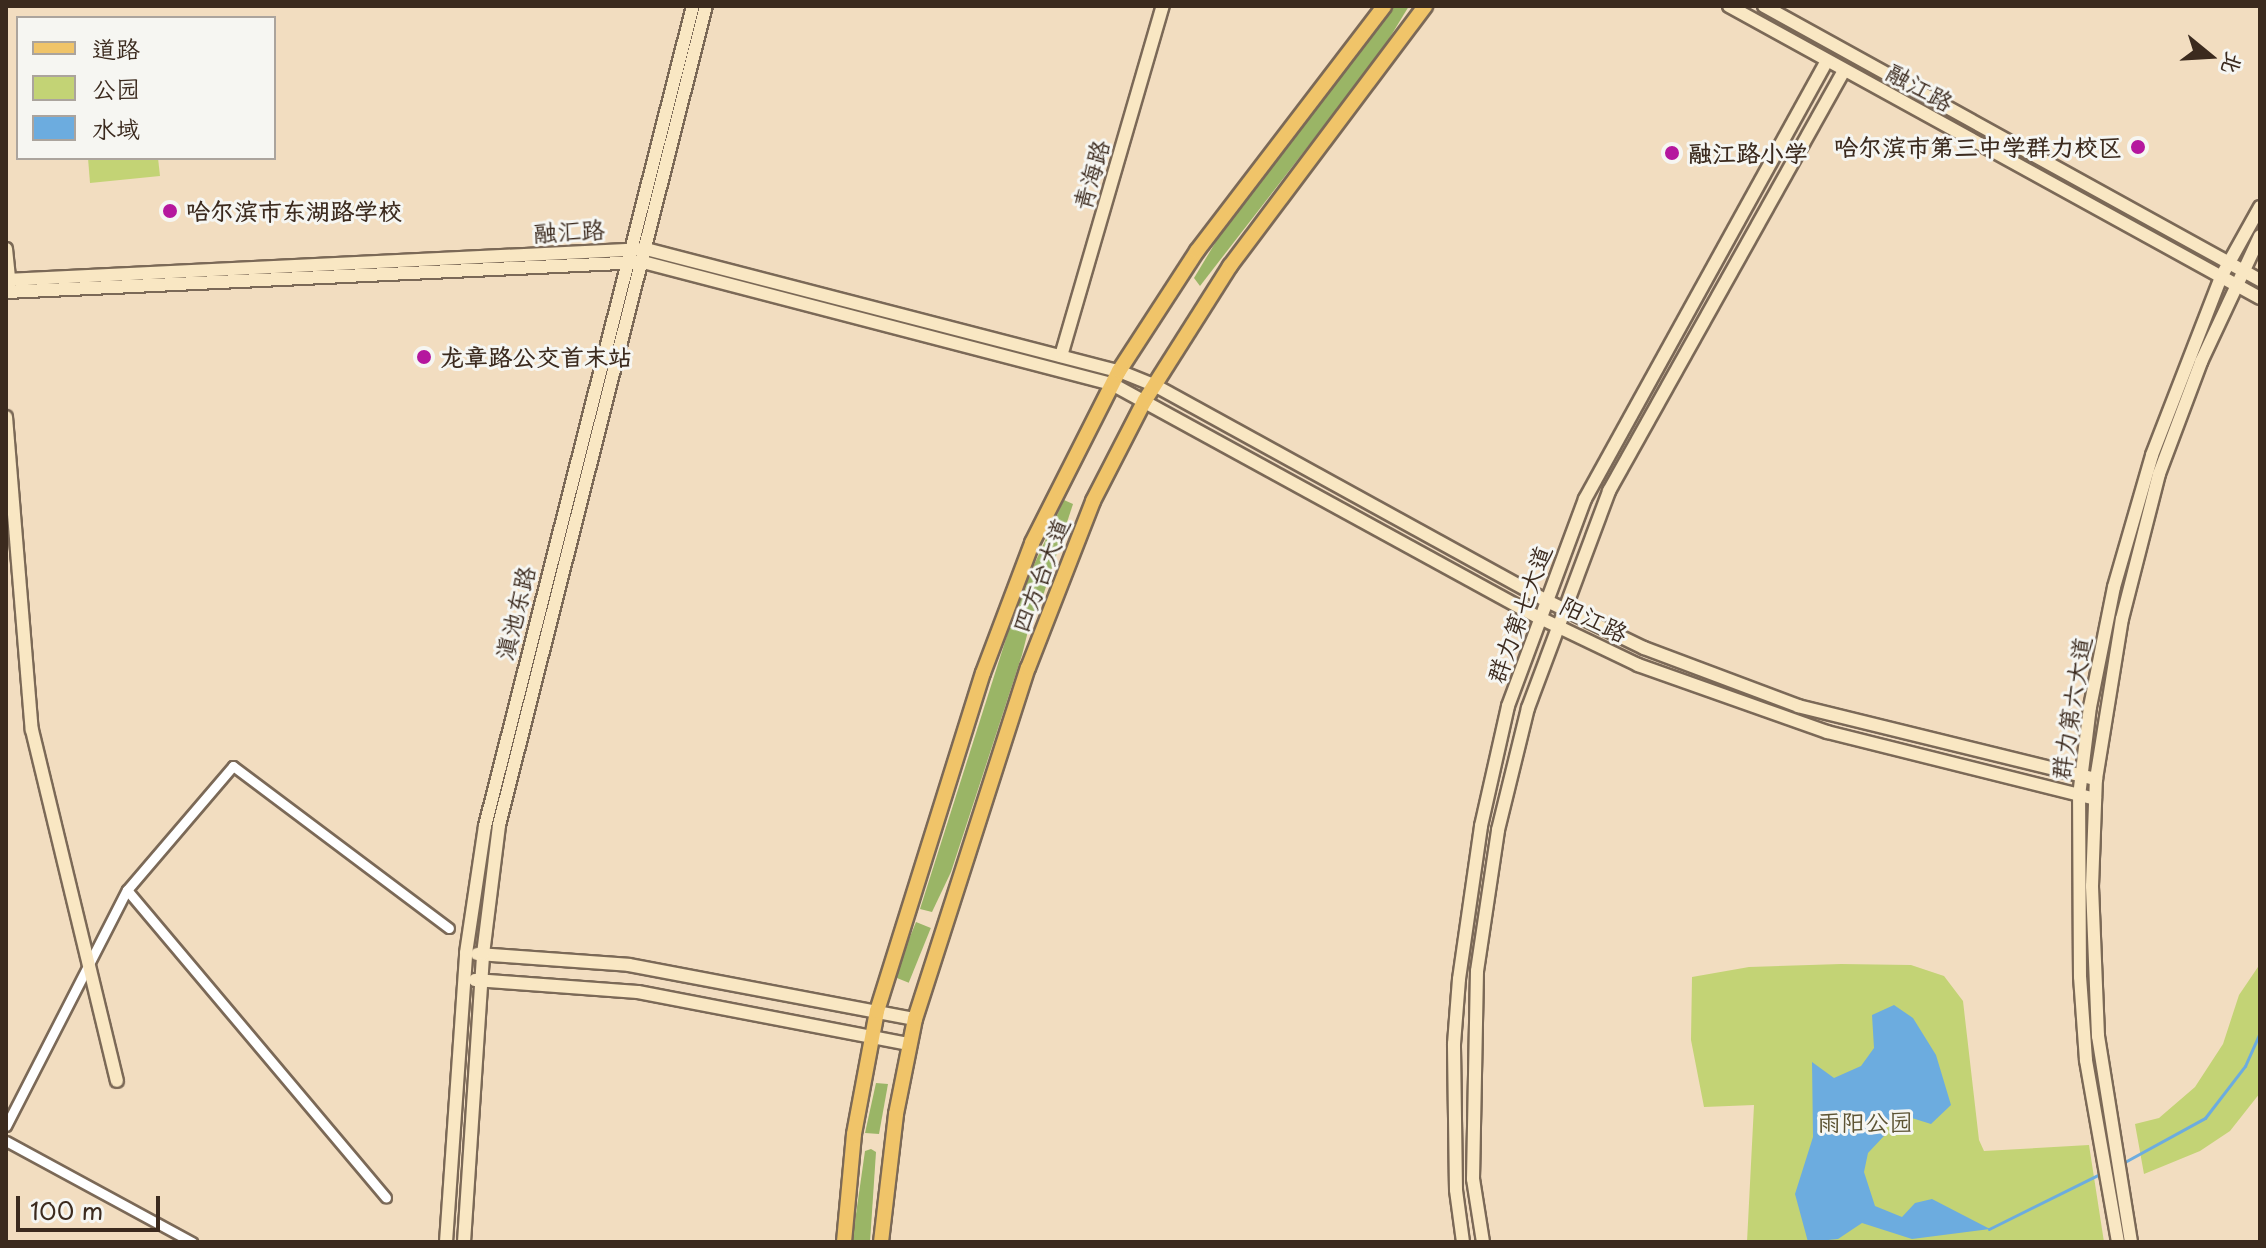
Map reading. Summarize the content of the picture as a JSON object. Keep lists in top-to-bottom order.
{
  "streets": {
    "main road": ["四方台大道"],
    "street": [
      "融江路",
      "青海路",
      "融汇路",
      "滇池东路",
      "群力第七大道",
      "阳江路",
      "群力第六大道"
    ]
  },
  "crossings": [
    ["融江路", "群力第七大道"],
    ["融江路", "群力第六大道"],
    ["青海路", "融汇路"],
    ["融汇路", "四方台大道"],
    ["融汇路", "滇池东路"],
    ["融汇路", "阳江路"],
    ["四方台大道", "阳江路"],
    ["群力第七大道", "阳江路"],
    ["阳江路", "群力第六大道"]
  ],
  "parks": ["雨阳公园"],
  "places": [
    "哈尔滨市第三中学群力校区",
    "融江路小学",
    "哈尔滨市东湖路学校",
    "龙章路公交首末站"
  ],
  "legend": ["道路", "公园", "水域"],
  "scale_bar": "100 m",
  "north": "right"
}
